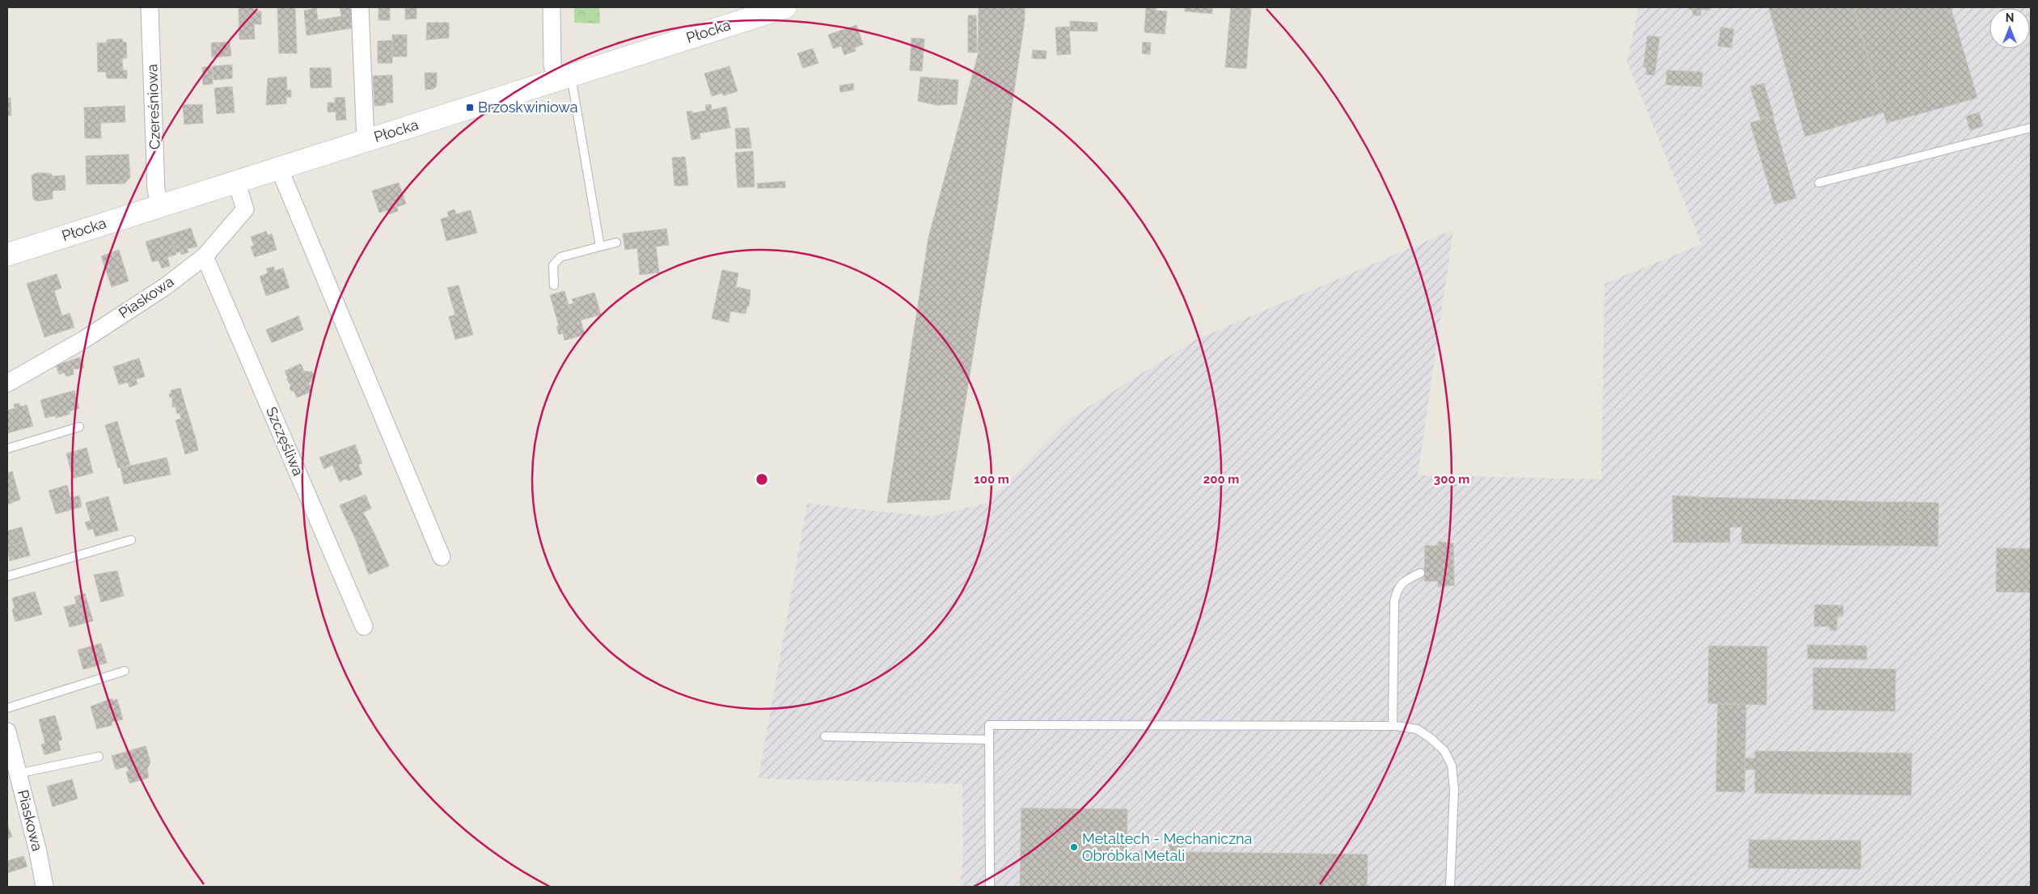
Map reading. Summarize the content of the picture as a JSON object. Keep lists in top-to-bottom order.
{
  "streets": {
    "street": [
      "Płocka",
      "Czereśniowa",
      "Piaskowa",
      "Szczęśliwa"
    ]
  },
  "crossings": [
    ["Płocka", "Czereśniowa"],
    ["Płocka", "Piaskowa"],
    ["Piaskowa", "Szczęśliwa"]
  ],
  "places": {
    "transit": ["Brzoskwiniowa"],
    "other": ["Metaltech - Mechaniczna Obróbka Metali"]
  },
  "north": "top",
  "rings": ["100 m", "200 m", "300 m"]
}
